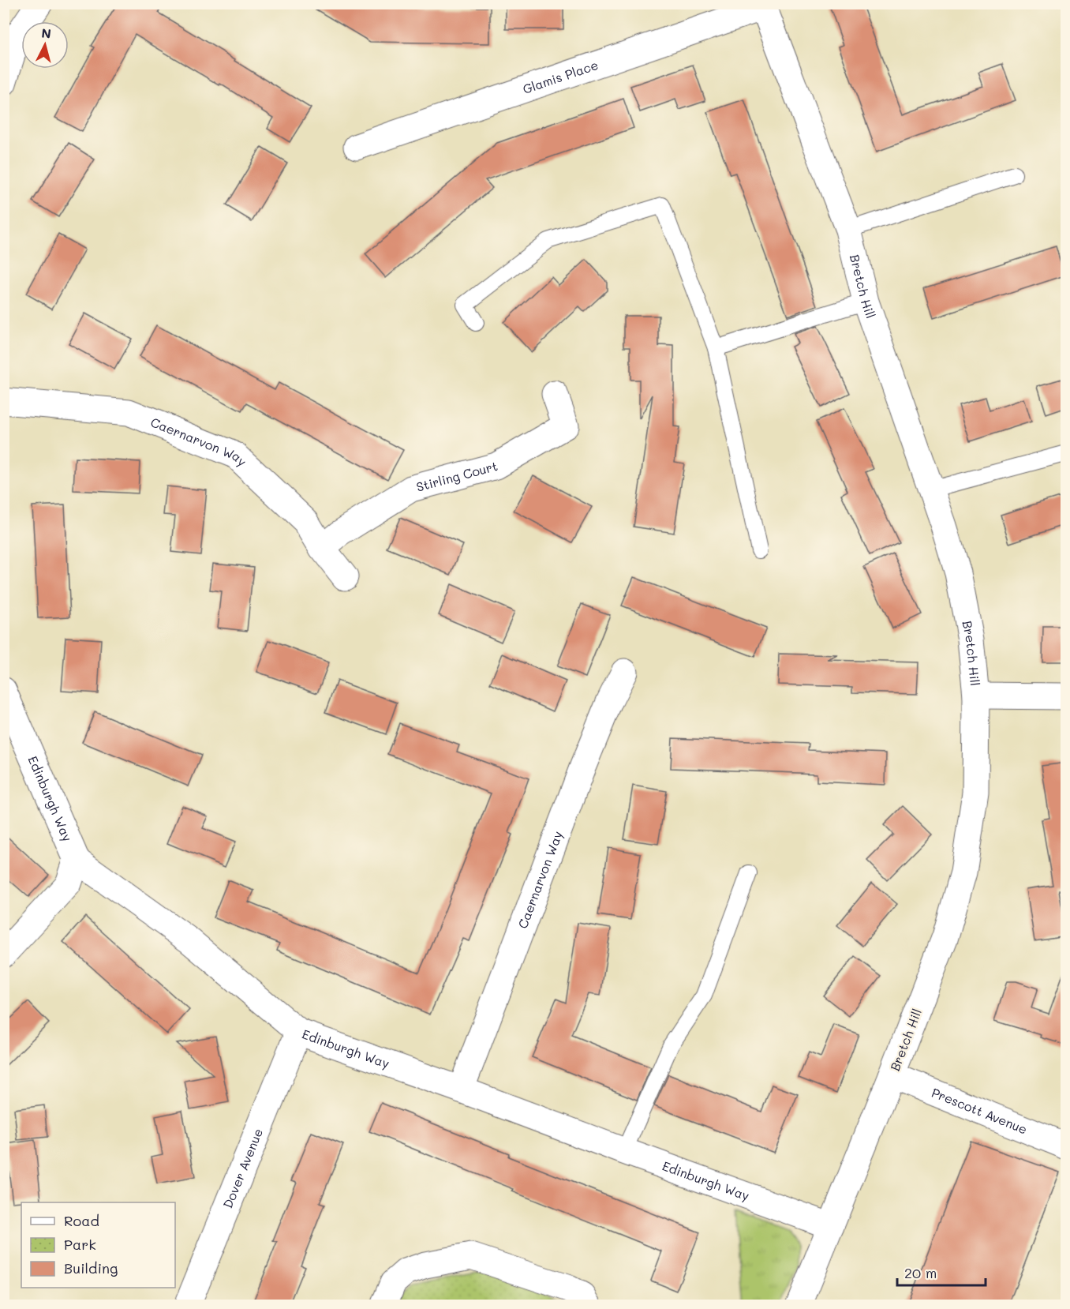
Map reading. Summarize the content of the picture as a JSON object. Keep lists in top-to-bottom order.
{
  "streets": {
    "street": [
      "Glamis Place",
      "Bretch Hill",
      "Caernarvon Way",
      "Stirling Court",
      "Edinburgh Way",
      "Prescott Avenue",
      "Dover Avenue"
    ]
  },
  "crossings": [
    ["Glamis Place", "Bretch Hill"],
    ["Bretch Hill", "Edinburgh Way"],
    ["Bretch Hill", "Prescott Avenue"],
    ["Caernarvon Way", "Stirling Court"],
    ["Caernarvon Way", "Edinburgh Way"],
    ["Edinburgh Way", "Dover Avenue"]
  ],
  "legend": ["Road", "Park", "Building"],
  "scale_bar": "20 m",
  "north": "top"
}
